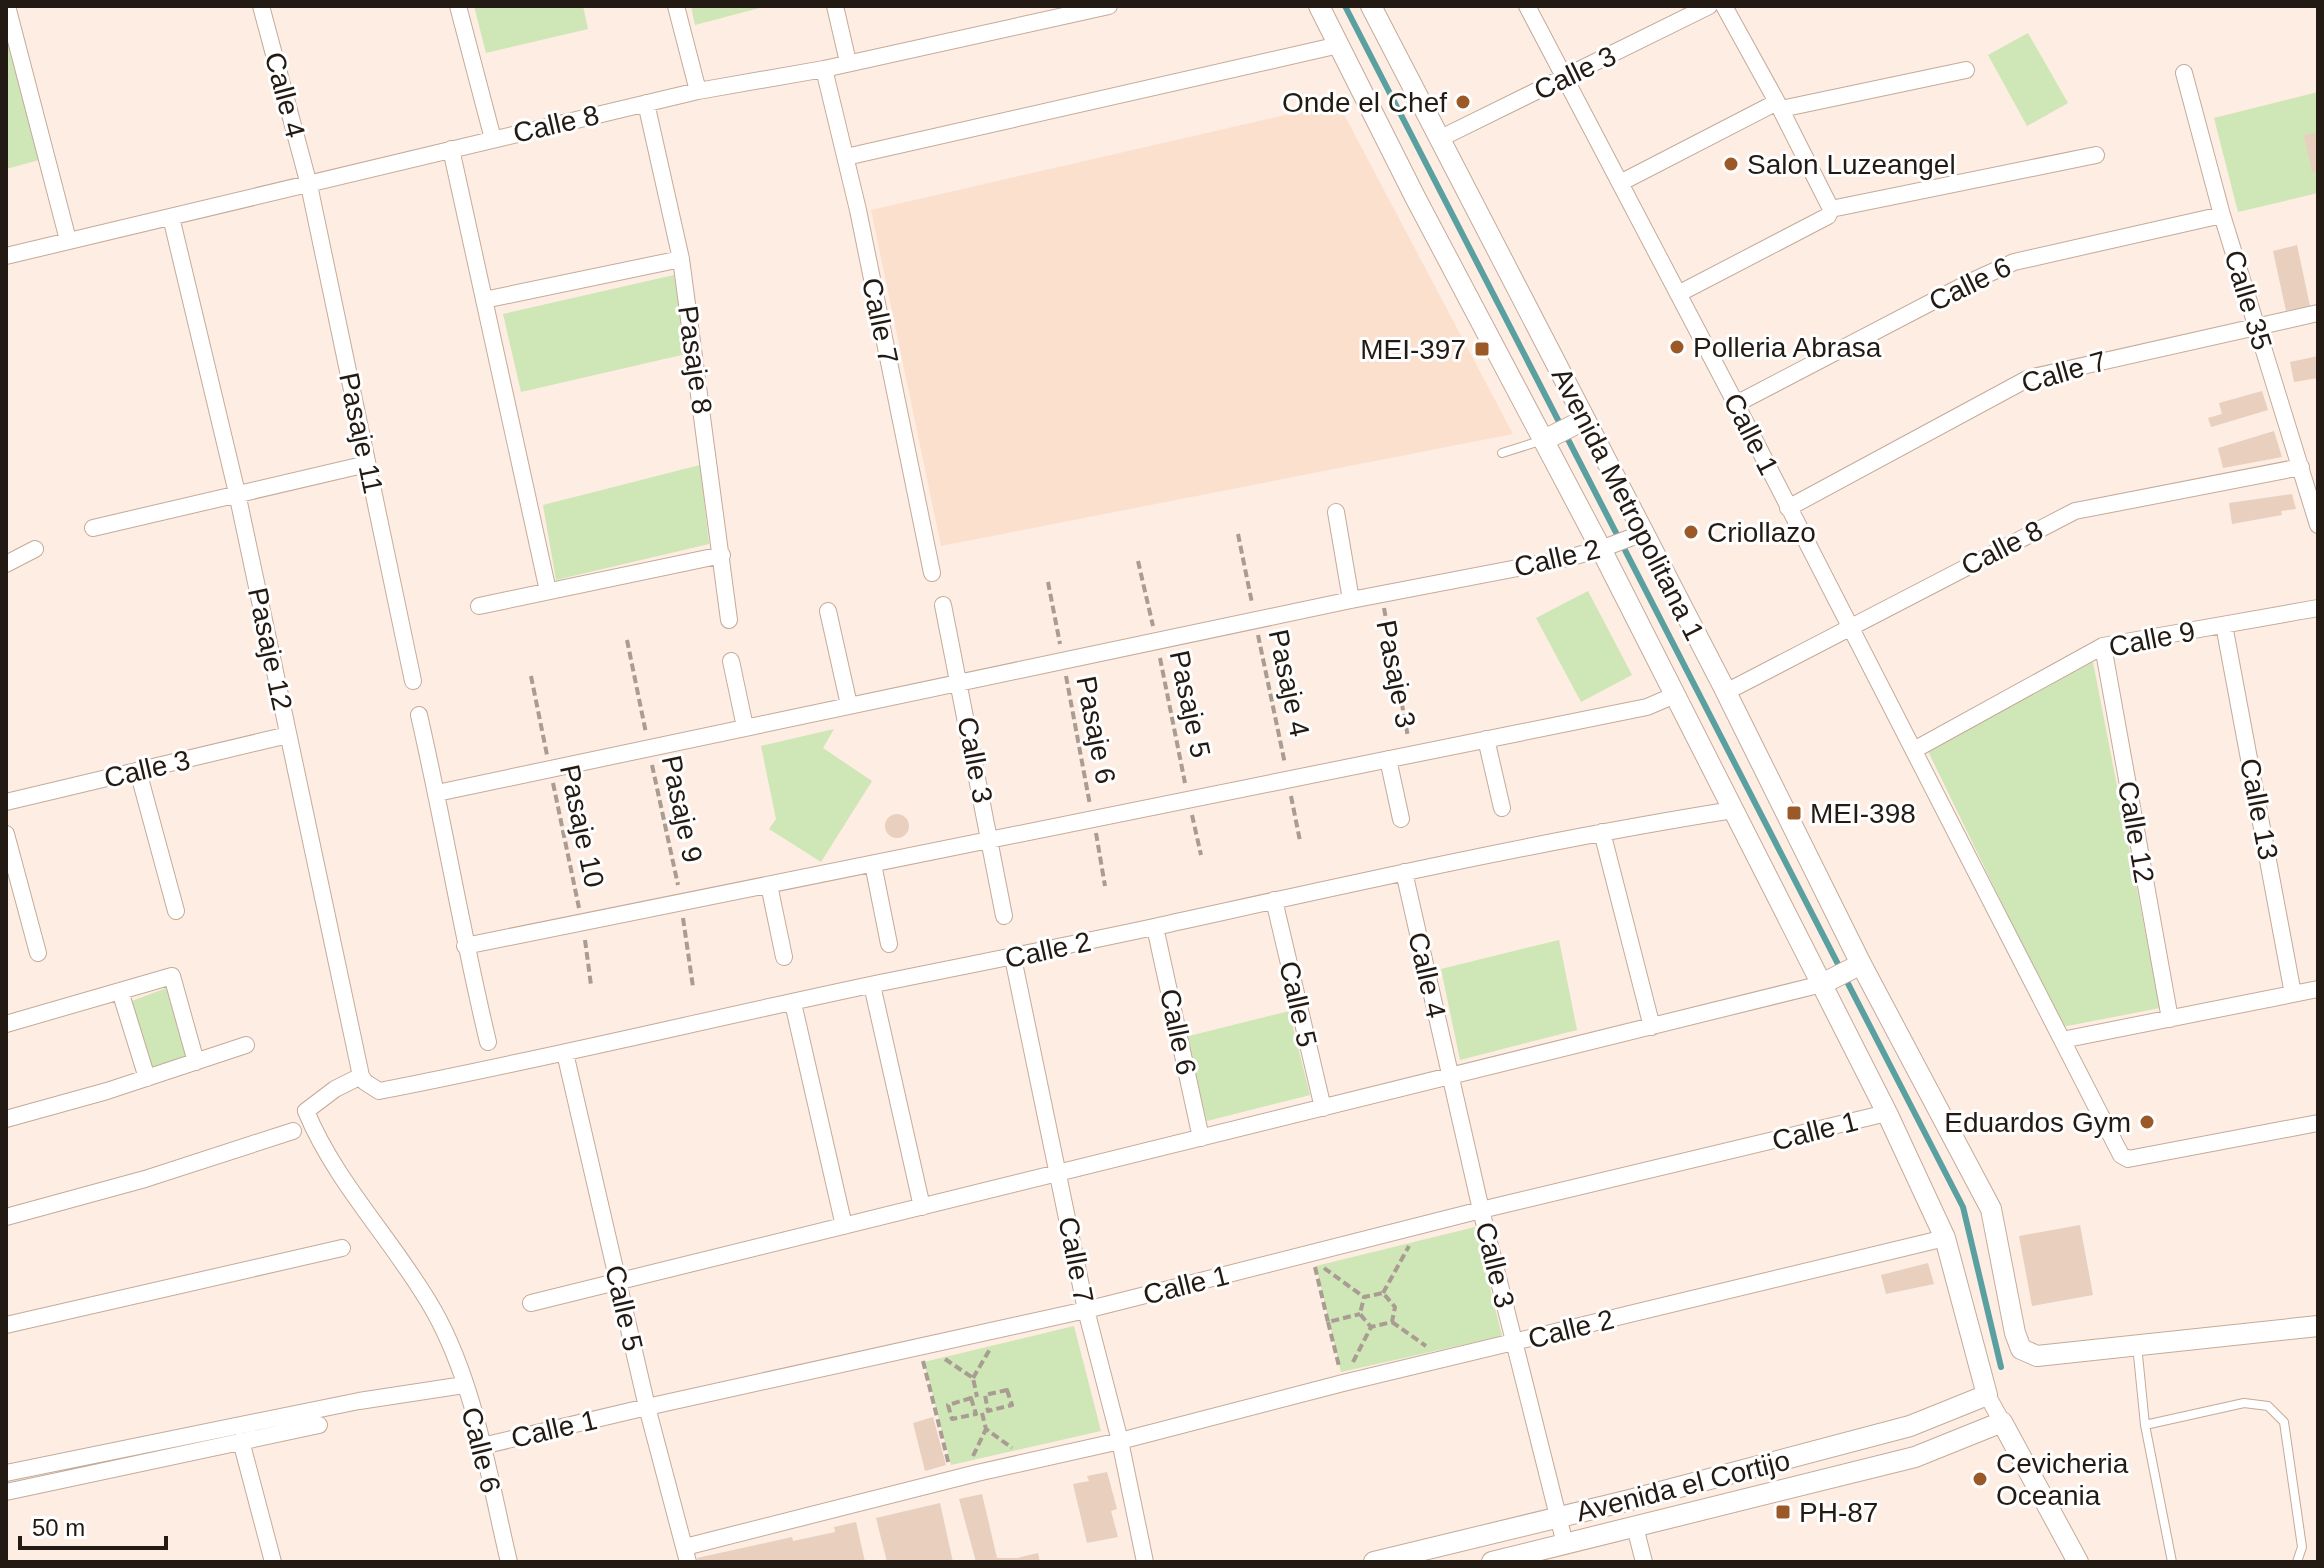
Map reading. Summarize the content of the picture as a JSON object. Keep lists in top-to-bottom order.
{
  "streets": {
    "street": [
      "Calle 3",
      "Calle 4",
      "Calle 8",
      "Calle 6",
      "Calle 35",
      "Calle 7",
      "Pasaje 8",
      "Pasaje 11",
      "Calle 1",
      "Avenida Metropolitana 1",
      "Calle 2",
      "Calle 9",
      "Pasaje 12",
      "Pasaje 3",
      "Calle 13",
      "Calle 12",
      "Calle 5",
      "Avenida el Cortijo"
    ],
    "path": [
      "Pasaje 4",
      "Pasaje 5",
      "Pasaje 6",
      "Pasaje 9",
      "Pasaje 10"
    ]
  },
  "crossings": [
    ["Calle 3", "Calle 4"],
    ["Calle 3", "Calle 1"],
    ["Calle 3", "Avenida Metropolitana 1"],
    ["Calle 3", "Calle 2"],
    ["Calle 3", "Pasaje 12"],
    ["Calle 3", "Avenida el Cortijo"],
    ["Calle 4", "Calle 8"],
    ["Calle 4", "Pasaje 11"],
    ["Calle 4", "Calle 2"],
    ["Calle 8", "Calle 35"],
    ["Calle 8", "Calle 7"],
    ["Calle 8", "Pasaje 8"],
    ["Calle 8", "Pasaje 11"],
    ["Calle 8", "Calle 1"],
    ["Calle 8", "Avenida Metropolitana 1"],
    ["Calle 8", "Pasaje 12"],
    ["Calle 6", "Calle 35"],
    ["Calle 6", "Calle 1"],
    ["Calle 6", "Calle 2"],
    ["Calle 6", "Pasaje 12"],
    ["Calle 35", "Calle 7"],
    ["Calle 7", "Calle 1"],
    ["Calle 7", "Calle 2"],
    ["Calle 1", "Avenida Metropolitana 1"],
    ["Calle 1", "Calle 9"],
    ["Calle 1", "Calle 5"],
    ["Avenida Metropolitana 1", "Calle 2"],
    ["Avenida Metropolitana 1", "Avenida el Cortijo"],
    ["Calle 2", "Pasaje 12"],
    ["Calle 2", "Pasaje 3"],
    ["Calle 2", "Pasaje 4"],
    ["Calle 2", "Pasaje 5"],
    ["Calle 2", "Pasaje 6"],
    ["Calle 2", "Pasaje 9"],
    ["Calle 2", "Pasaje 10"],
    ["Calle 2", "Calle 5"],
    ["Calle 9", "Calle 13"],
    ["Calle 9", "Calle 12"]
  ],
  "places": {
    "other": [
      "Onde el Chef",
      "Salon Luzeangel",
      "Polleria Abrasa",
      "Criollazo",
      "Eduardos Gym",
      "Cevicheria Oceania"
    ],
    "transit": ["MEI-397", "MEI-398", "PH-87"]
  },
  "scale_bar": "50 m"
}
